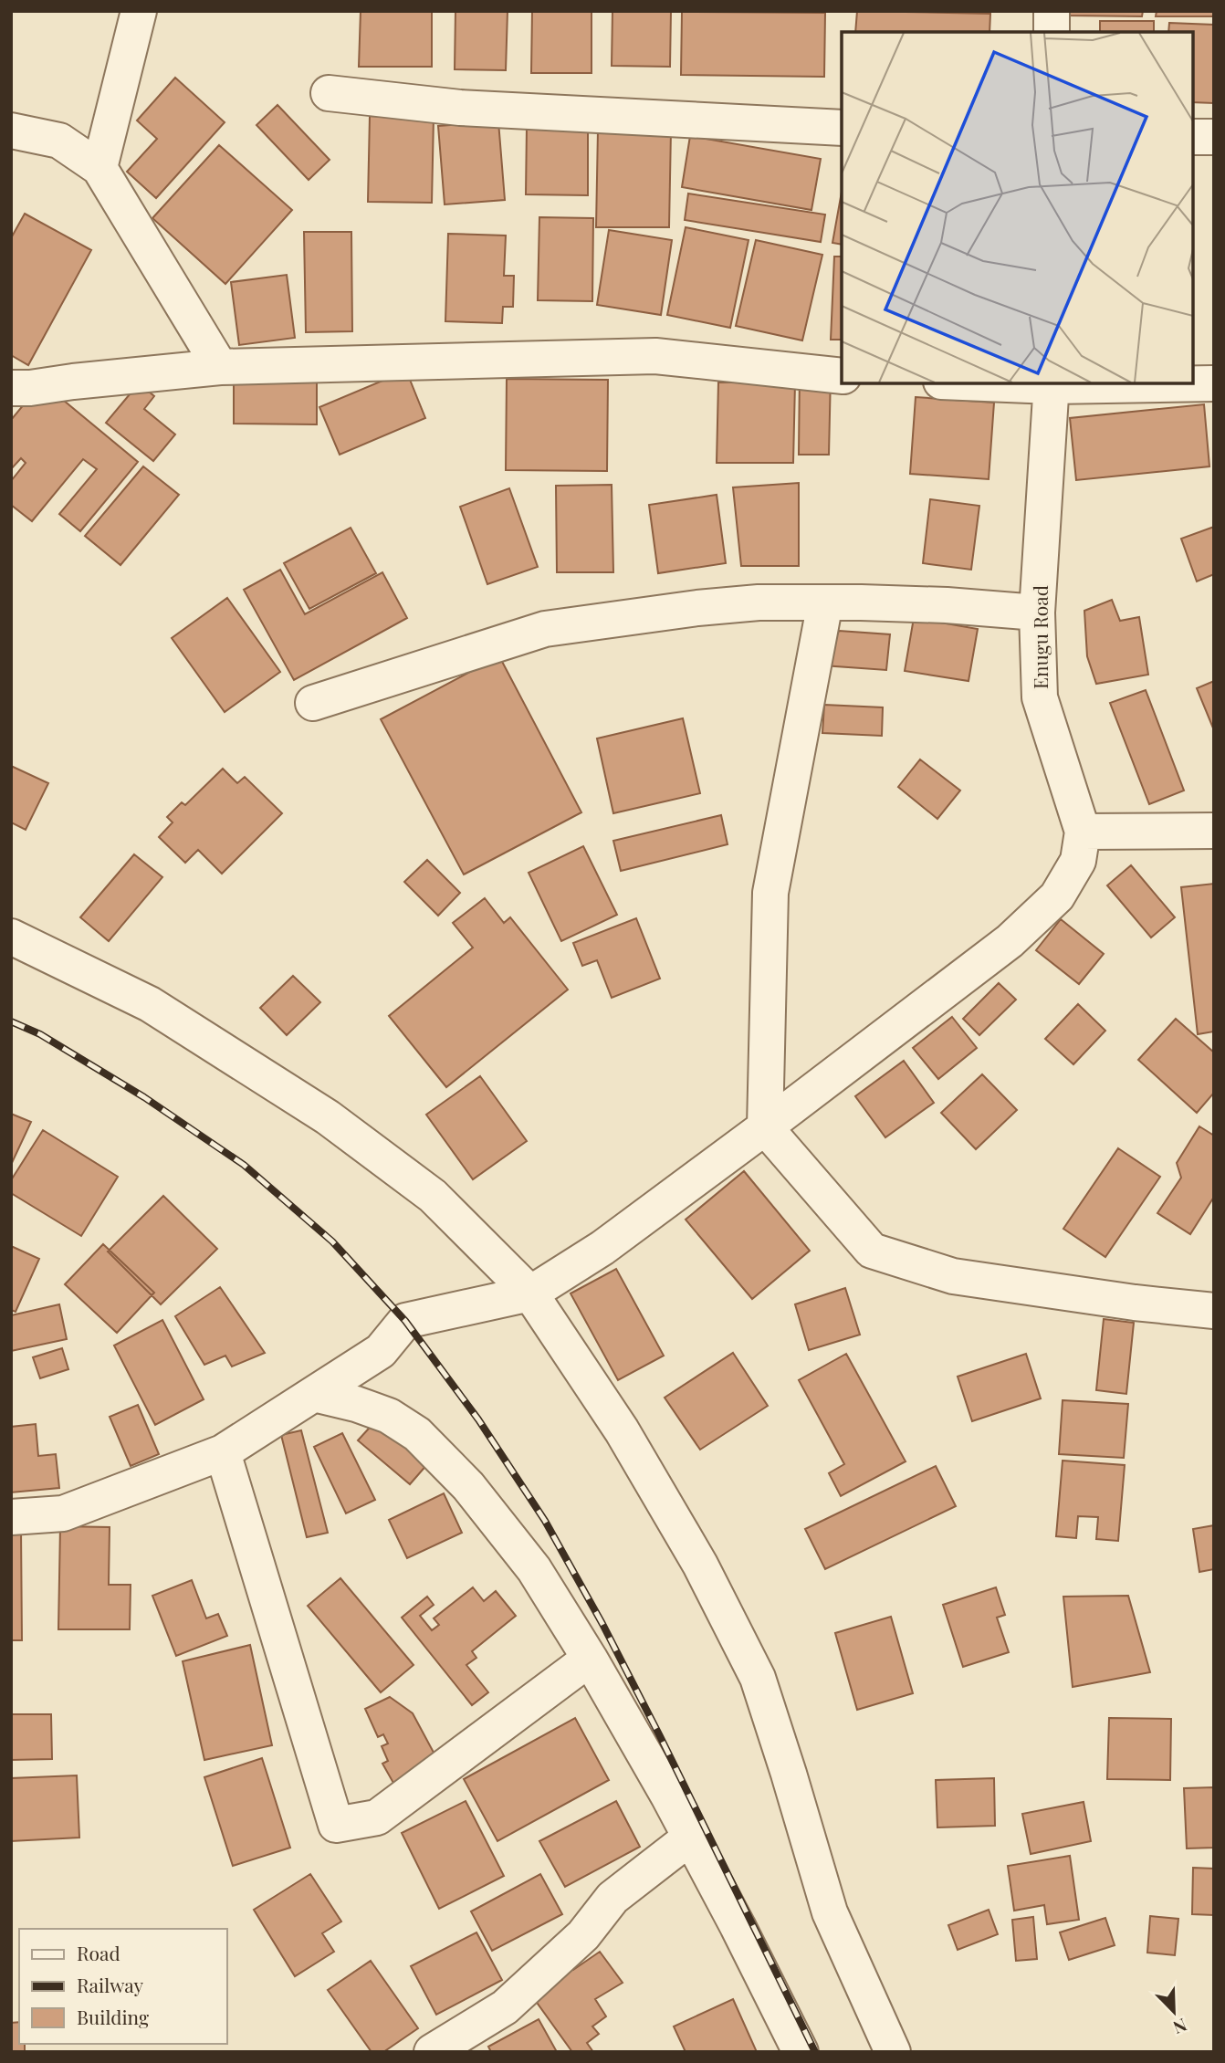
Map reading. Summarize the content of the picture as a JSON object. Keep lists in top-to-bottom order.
{
  "streets": {
    "street": ["Enugu Road"]
  },
  "legend": ["Road", "Railway", "Building"],
  "north": "bottom right"
}
